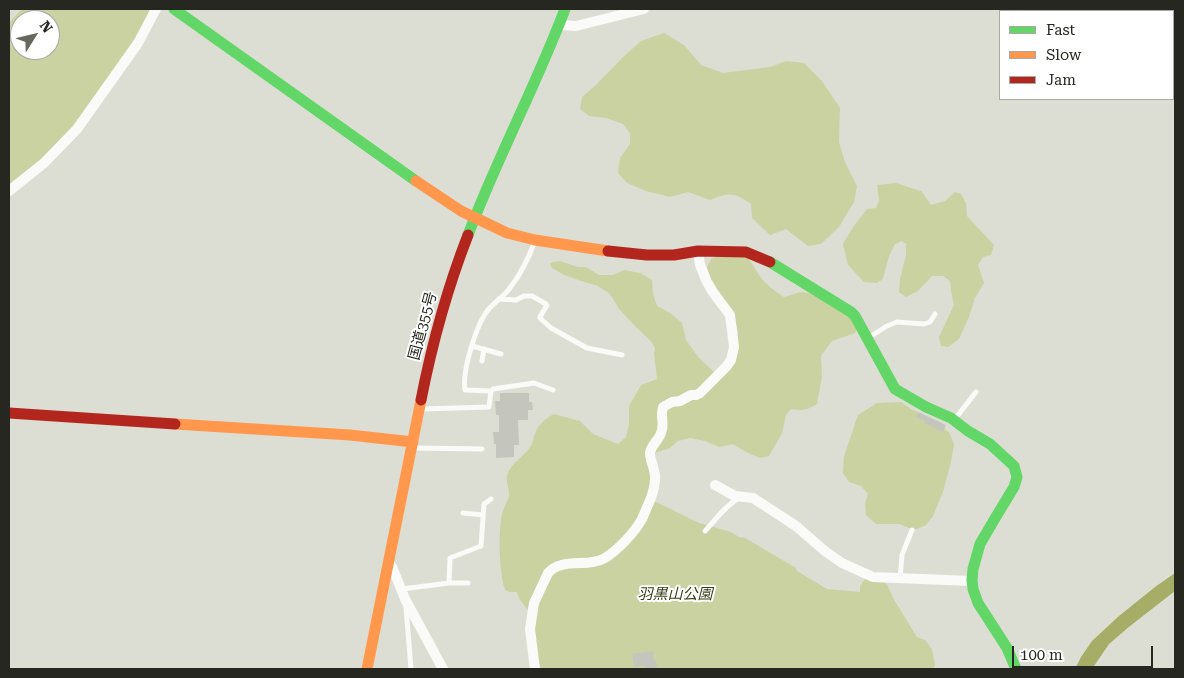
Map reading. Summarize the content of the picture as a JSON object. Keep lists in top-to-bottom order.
{
  "streets": {
    "main road": ["国道355号"]
  },
  "parks": ["羽黒山公園"],
  "legend": ["Fast", "Slow", "Jam"],
  "scale_bar": "100 m",
  "north": "top right"
}
